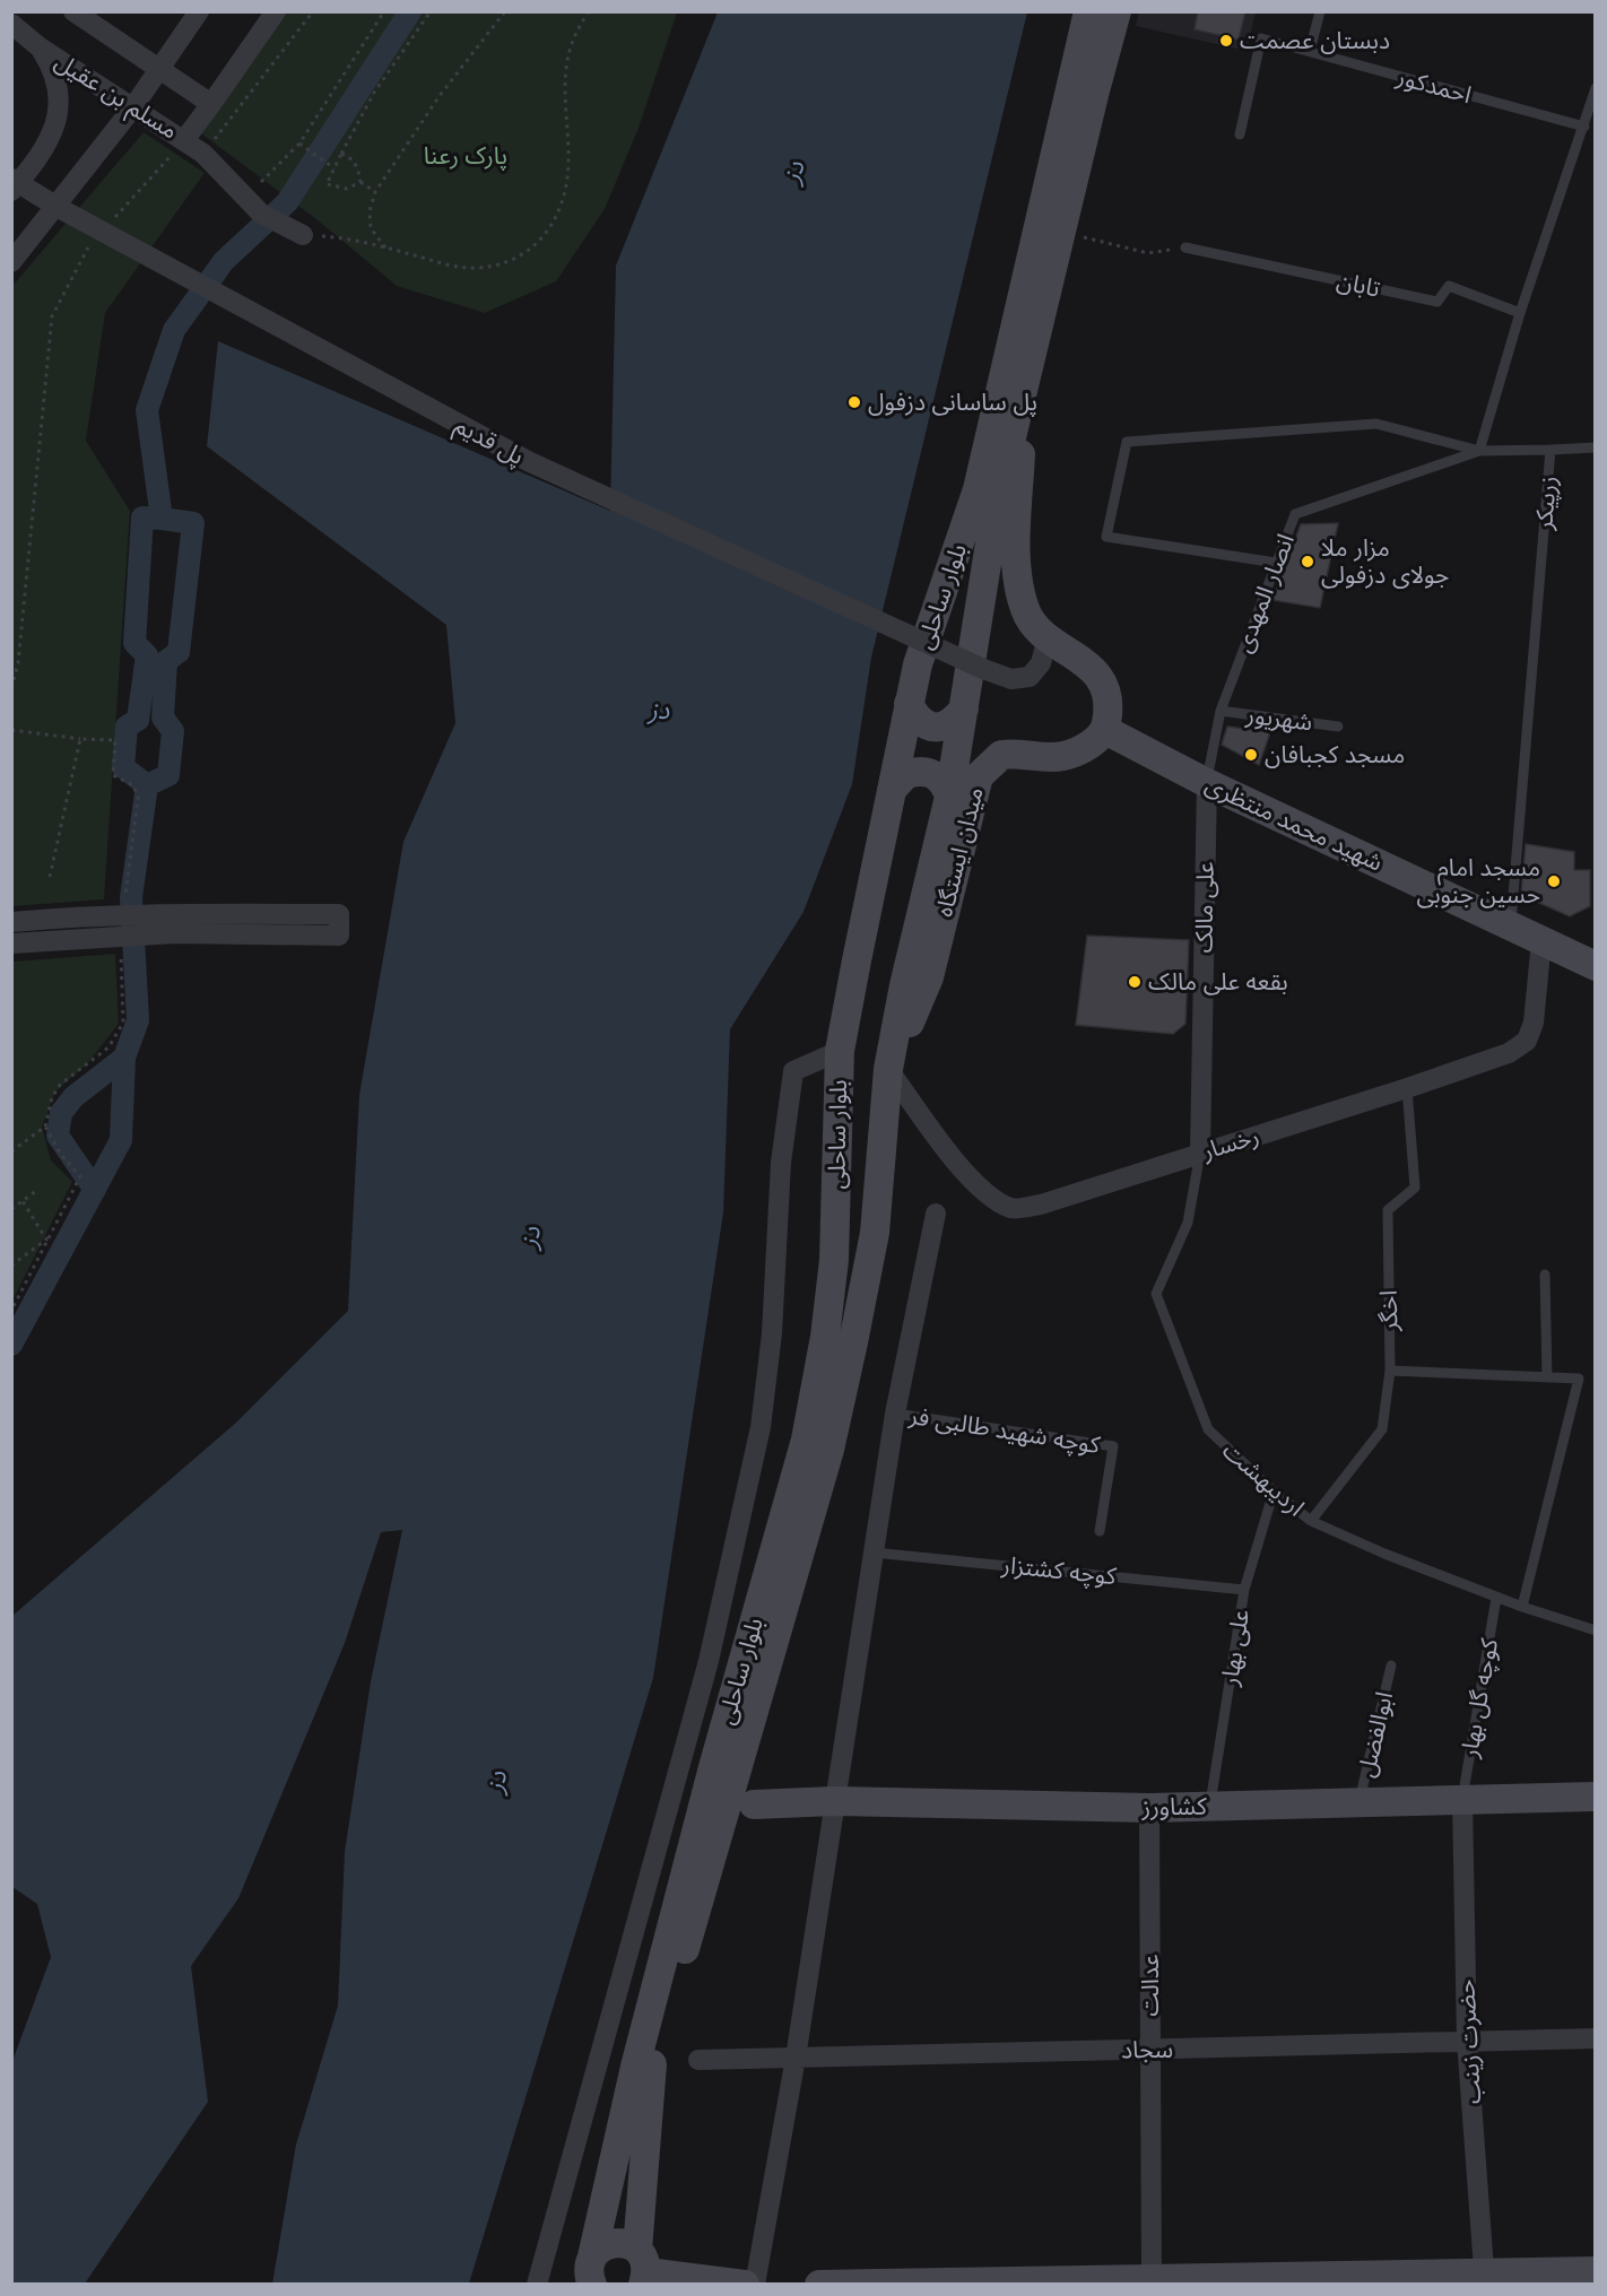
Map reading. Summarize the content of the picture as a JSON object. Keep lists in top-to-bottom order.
{
  "streets": {
    "main road": [
      "بلوار ساحلی",
      "شهید محمد منتظری",
      "میدان ایستگاه",
      "کشاورز"
    ],
    "street": [
      "مسلم بن عقیل",
      "پل قدیم",
      "علی مالک",
      "رخسار",
      "عدالت",
      "حضرت زینب",
      "سجاد"
    ],
    "lane": [
      "احمدکور",
      "تابان",
      "زرپیکر",
      "انصار المهدی",
      "شهریور",
      "اخگر",
      "کوچه شهید طالبی فر",
      "اردیبهشت",
      "کوچه کشتزار",
      "علی بهار",
      "کوچه گل بهار",
      "ابوالفضل"
    ]
  },
  "crossings": [
    ["زرپیکر", "انصار المهدی"],
    ["زرپیکر", "شهید محمد منتظری"],
    ["انصار المهدی", "شهریور"],
    ["انصار المهدی", "شهید محمد منتظری"],
    ["انصار المهدی", "علی مالک"],
    ["بلوار ساحلی", "میدان ایستگاه"],
    ["بلوار ساحلی", "رخسار"],
    ["شهید محمد منتظری", "میدان ایستگاه"],
    ["شهید محمد منتظری", "علی مالک"],
    ["شهید محمد منتظری", "رخسار"],
    ["میدان ایستگاه", "رخسار"],
    ["علی مالک", "رخسار"],
    ["علی مالک", "اردیبهشت"],
    ["رخسار", "اخگر"],
    ["رخسار", "اردیبهشت"],
    ["اخگر", "اردیبهشت"],
    ["اردیبهشت", "علی بهار"],
    ["اردیبهشت", "کوچه گل بهار"],
    ["کوچه کشتزار", "علی بهار"],
    ["علی بهار", "کشاورز"],
    ["کوچه گل بهار", "کشاورز"],
    ["کوچه گل بهار", "حضرت زینب"],
    ["ابوالفضل", "کشاورز"],
    ["کشاورز", "عدالت"],
    ["کشاورز", "حضرت زینب"],
    ["عدالت", "سجاد"],
    ["حضرت زینب", "سجاد"]
  ],
  "water": ["دز"],
  "parks": ["پارک رعنا"],
  "places": [
    "دبستان عصمت",
    "پل ساسانی دزفول",
    "مزار ملا جولای دزفولی",
    "مسجد کجبافان",
    "مسجد امام حسین جنوبی",
    "بقعه علی مالک"
  ]
}
